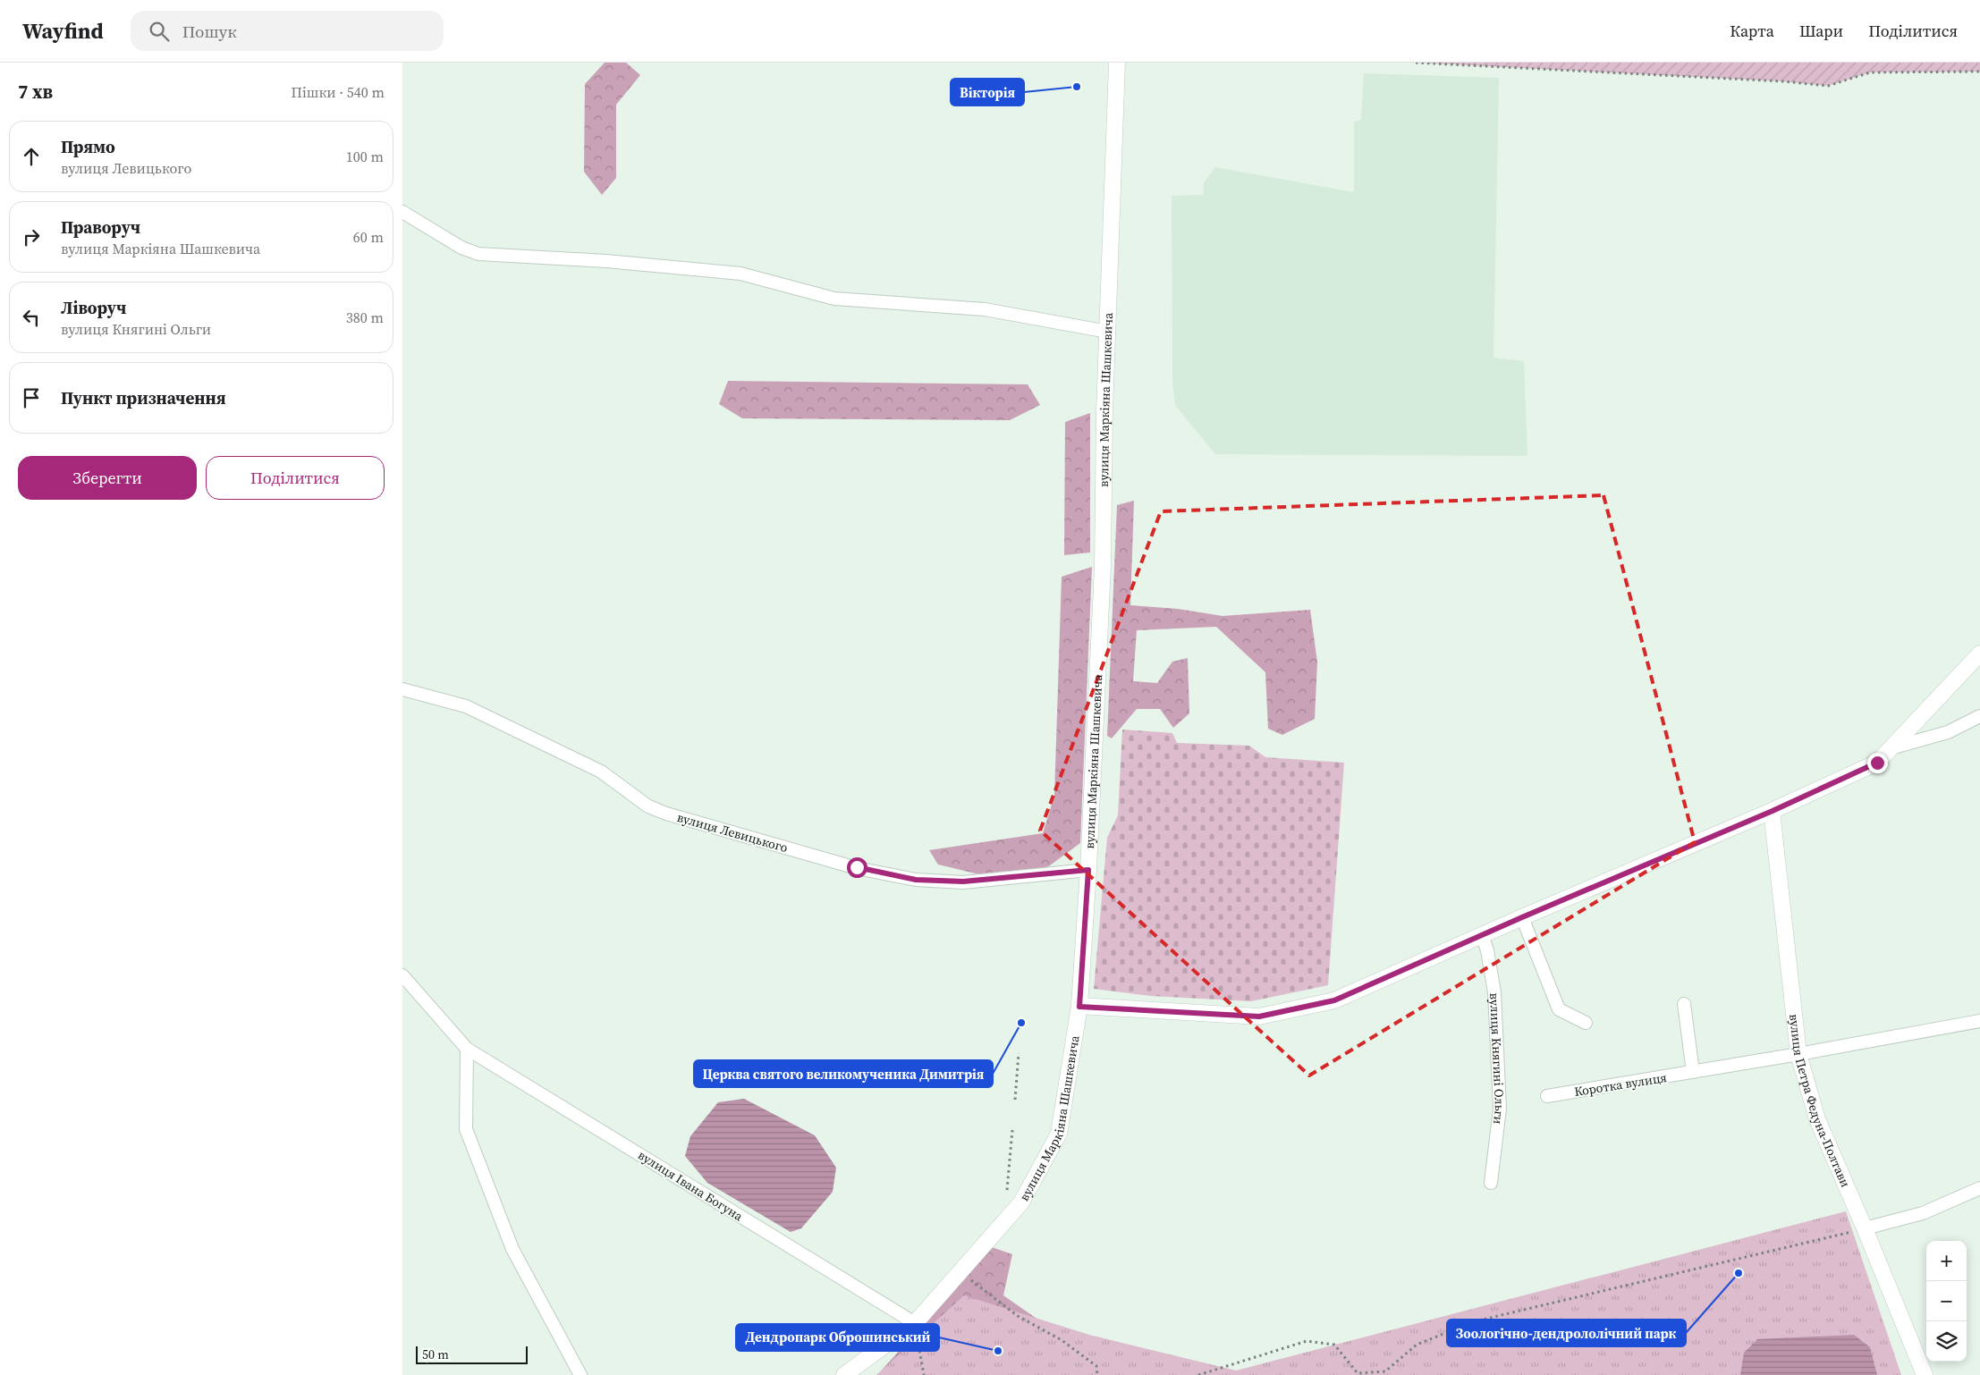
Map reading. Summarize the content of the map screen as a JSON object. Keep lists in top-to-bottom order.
{
  "streets": {
    "street": [
      "вулиця Маркіяна Шашкевича",
      "вулиця Левицького",
      "вулиця Княгині Ольги",
      "Коротка вулиця",
      "вулиця Петра Федуна-Полтави",
      "вулиця Івана Богуна"
    ]
  },
  "crossings": [
    ["вулиця Маркіяна Шашкевича", "вулиця Левицького"],
    ["вулиця Маркіяна Шашкевича", "вулиця Івана Богуна"],
    ["Коротка вулиця", "вулиця Петра Федуна-Полтави"]
  ],
  "places": [
    "Вікторія",
    "Церква святого великомученика Димитрія",
    "Зоологічно-дендрололічний парк",
    "Дендропарк Оброшинський"
  ],
  "scale_bar": "50 m",
  "page": {
    "header": "Wayfind",
    "search": "Пошук",
    "nav": ["Карта", "Шари", "Поділитися"],
    "heading": ["7 хв", "Пішки · 540 m"],
    "list": [
      ["Прямо", "вулиця Левицького", "100 m"],
      ["Праворуч", "вулиця Маркіяна Шашкевича", "60 m"],
      ["Ліворуч", "вулиця Княгині Ольги", "380 m"],
      "Пункт призначення"
    ],
    "buttons": ["Зберегти", "Поділитися"],
    "map_buttons": ["+", "−"],
    "scale": "50 m"
  }
}
